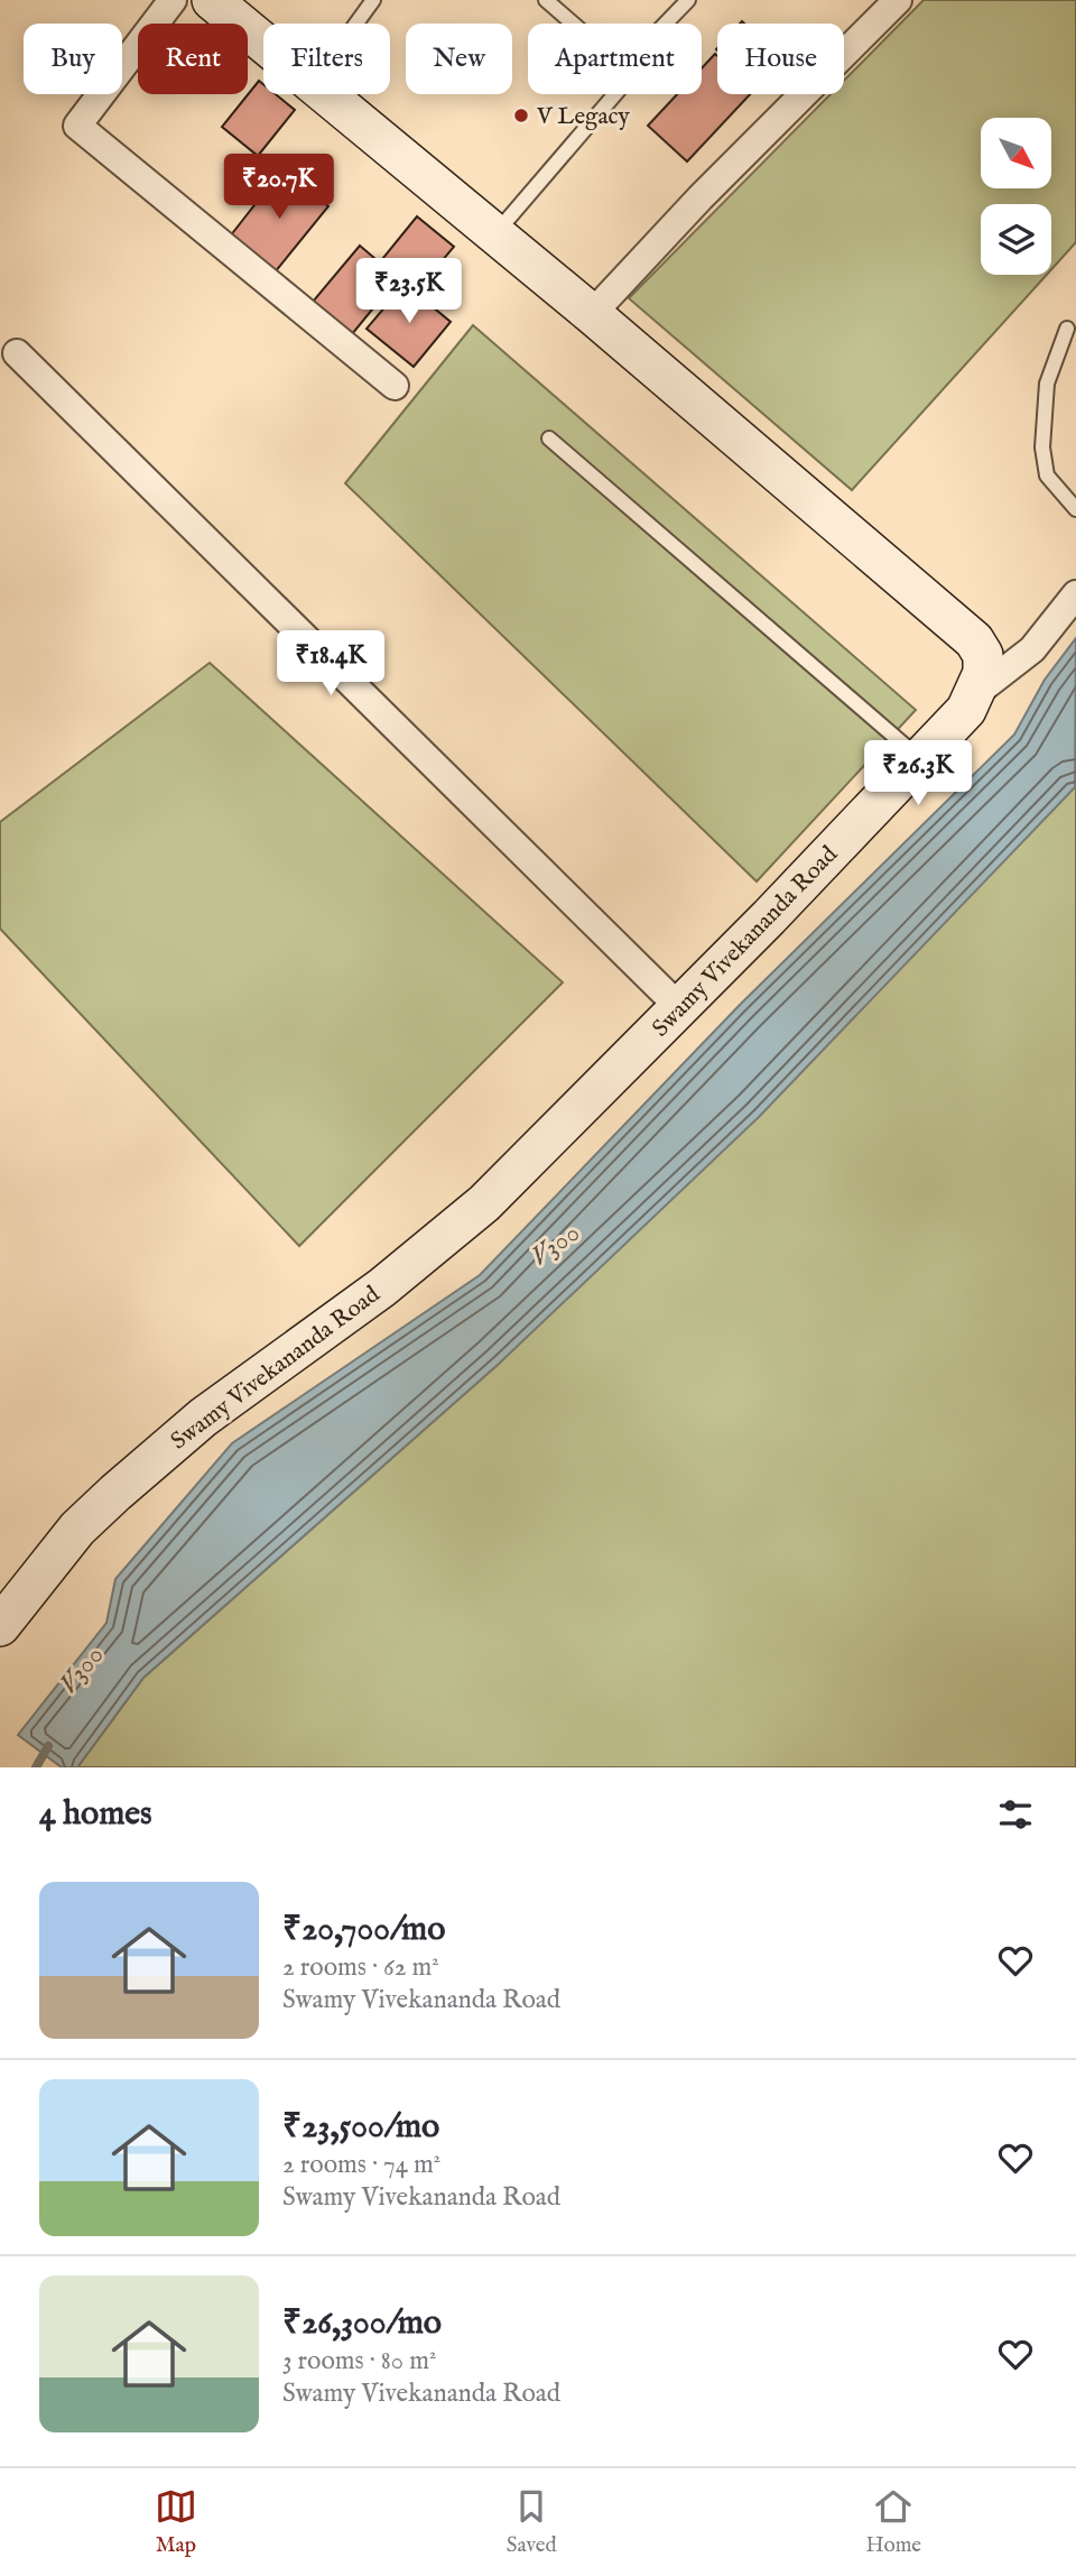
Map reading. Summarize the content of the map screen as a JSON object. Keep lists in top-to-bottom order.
{
  "streets": {
    "street": ["Swamy Vivekananda Road"]
  },
  "water": ["V300"],
  "places": ["V Legacy"],
  "north": "bottom right",
  "page": {
    "chip": [
      "Buy",
      "Rent",
      "Filters",
      "New",
      "Apartment",
      "House"
    ],
    "price": [
      "₹20.7K",
      "₹23.5K",
      "₹18.4K",
      "₹26.3K"
    ],
    "heading": "4 homes",
    "list": [
      {
        "name": "₹20,700/mo",
        "note": "2 rooms · 62 m² · Swamy Vivekananda Road"
      },
      {
        "name": "₹23,500/mo",
        "note": "2 rooms · 74 m² · Swamy Vivekananda Road"
      },
      {
        "name": "₹26,300/mo",
        "note": "3 rooms · 80 m² · Swamy Vivekananda Road"
      }
    ],
    "tabs": ["Map", "Saved", "Home"]
  }
}
